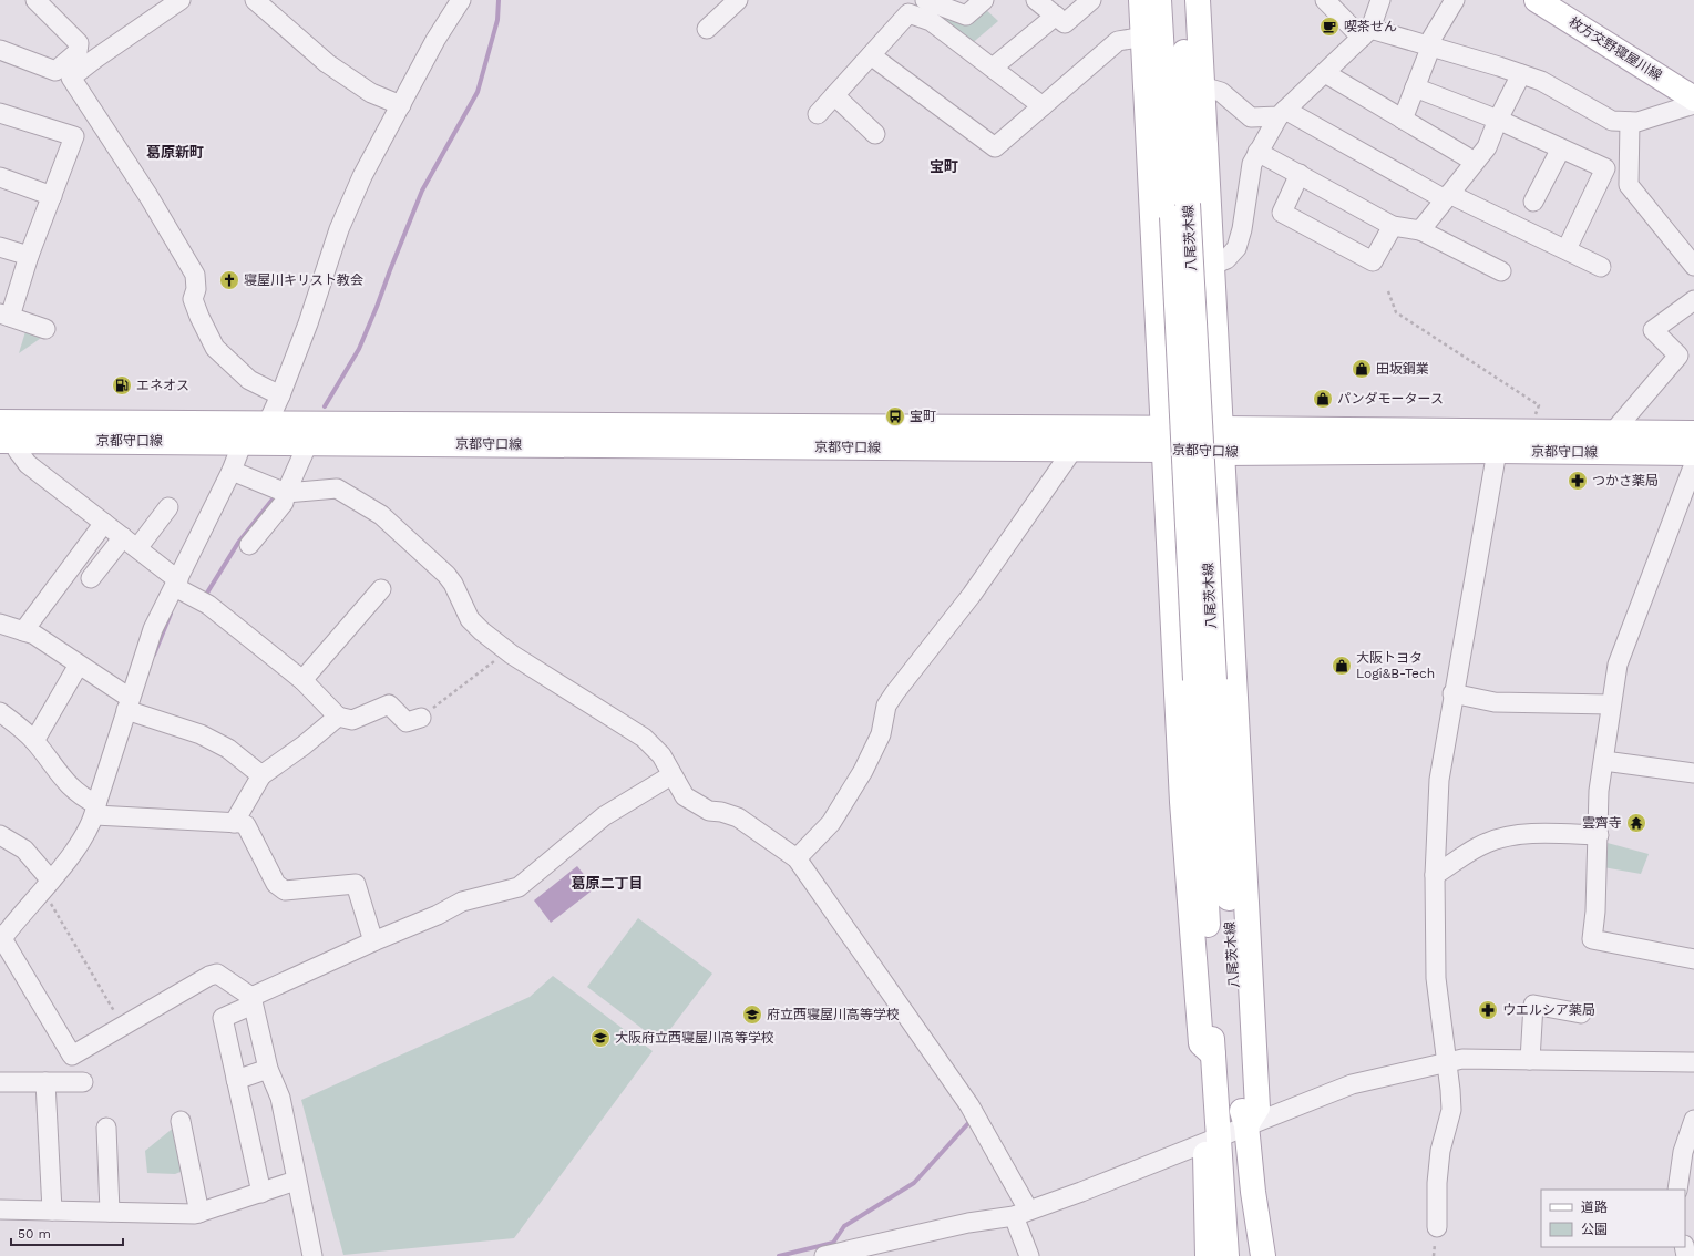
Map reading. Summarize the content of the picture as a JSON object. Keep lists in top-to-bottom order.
{
  "streets": {
    "main road": ["枚方交野寝屋川線", "八尾茨木線", "京都守口線"]
  },
  "districts": ["葛原新町", "宝町", "葛原二丁目"],
  "places": {
    "cafe": ["喫茶せん"],
    "church": ["寝屋川キリスト教会"],
    "shop": ["田坂鋼業", "パンダモータース", "大阪トヨタ Logi&B-Tech"],
    "fuel station": ["エネオス"],
    "bus stop": ["宝町"],
    "pharmacy": ["つかさ薬局", "ウエルシア薬局"],
    "temple": ["雲齊寺"],
    "school or university": ["府立西寝屋川高等学校", "大阪府立西寝屋川高等学校"]
  },
  "legend": ["道路", "公園"],
  "scale_bar": "50 m"
}
